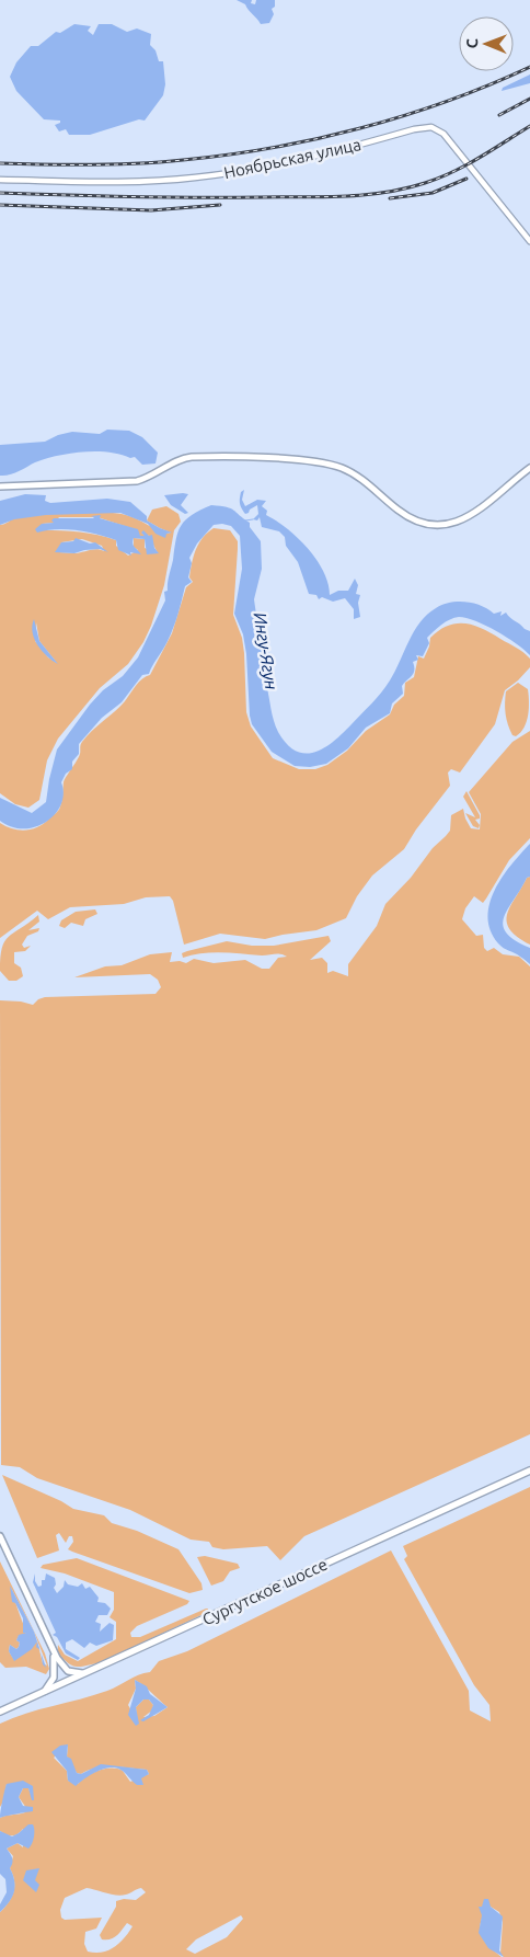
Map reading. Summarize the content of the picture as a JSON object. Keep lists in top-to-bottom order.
{
  "streets": {
    "main road": ["Сургутское шоссе"],
    "street": ["Ноябрьская улица"]
  },
  "water": ["Ингу-Ягун"],
  "north": "left"
}
